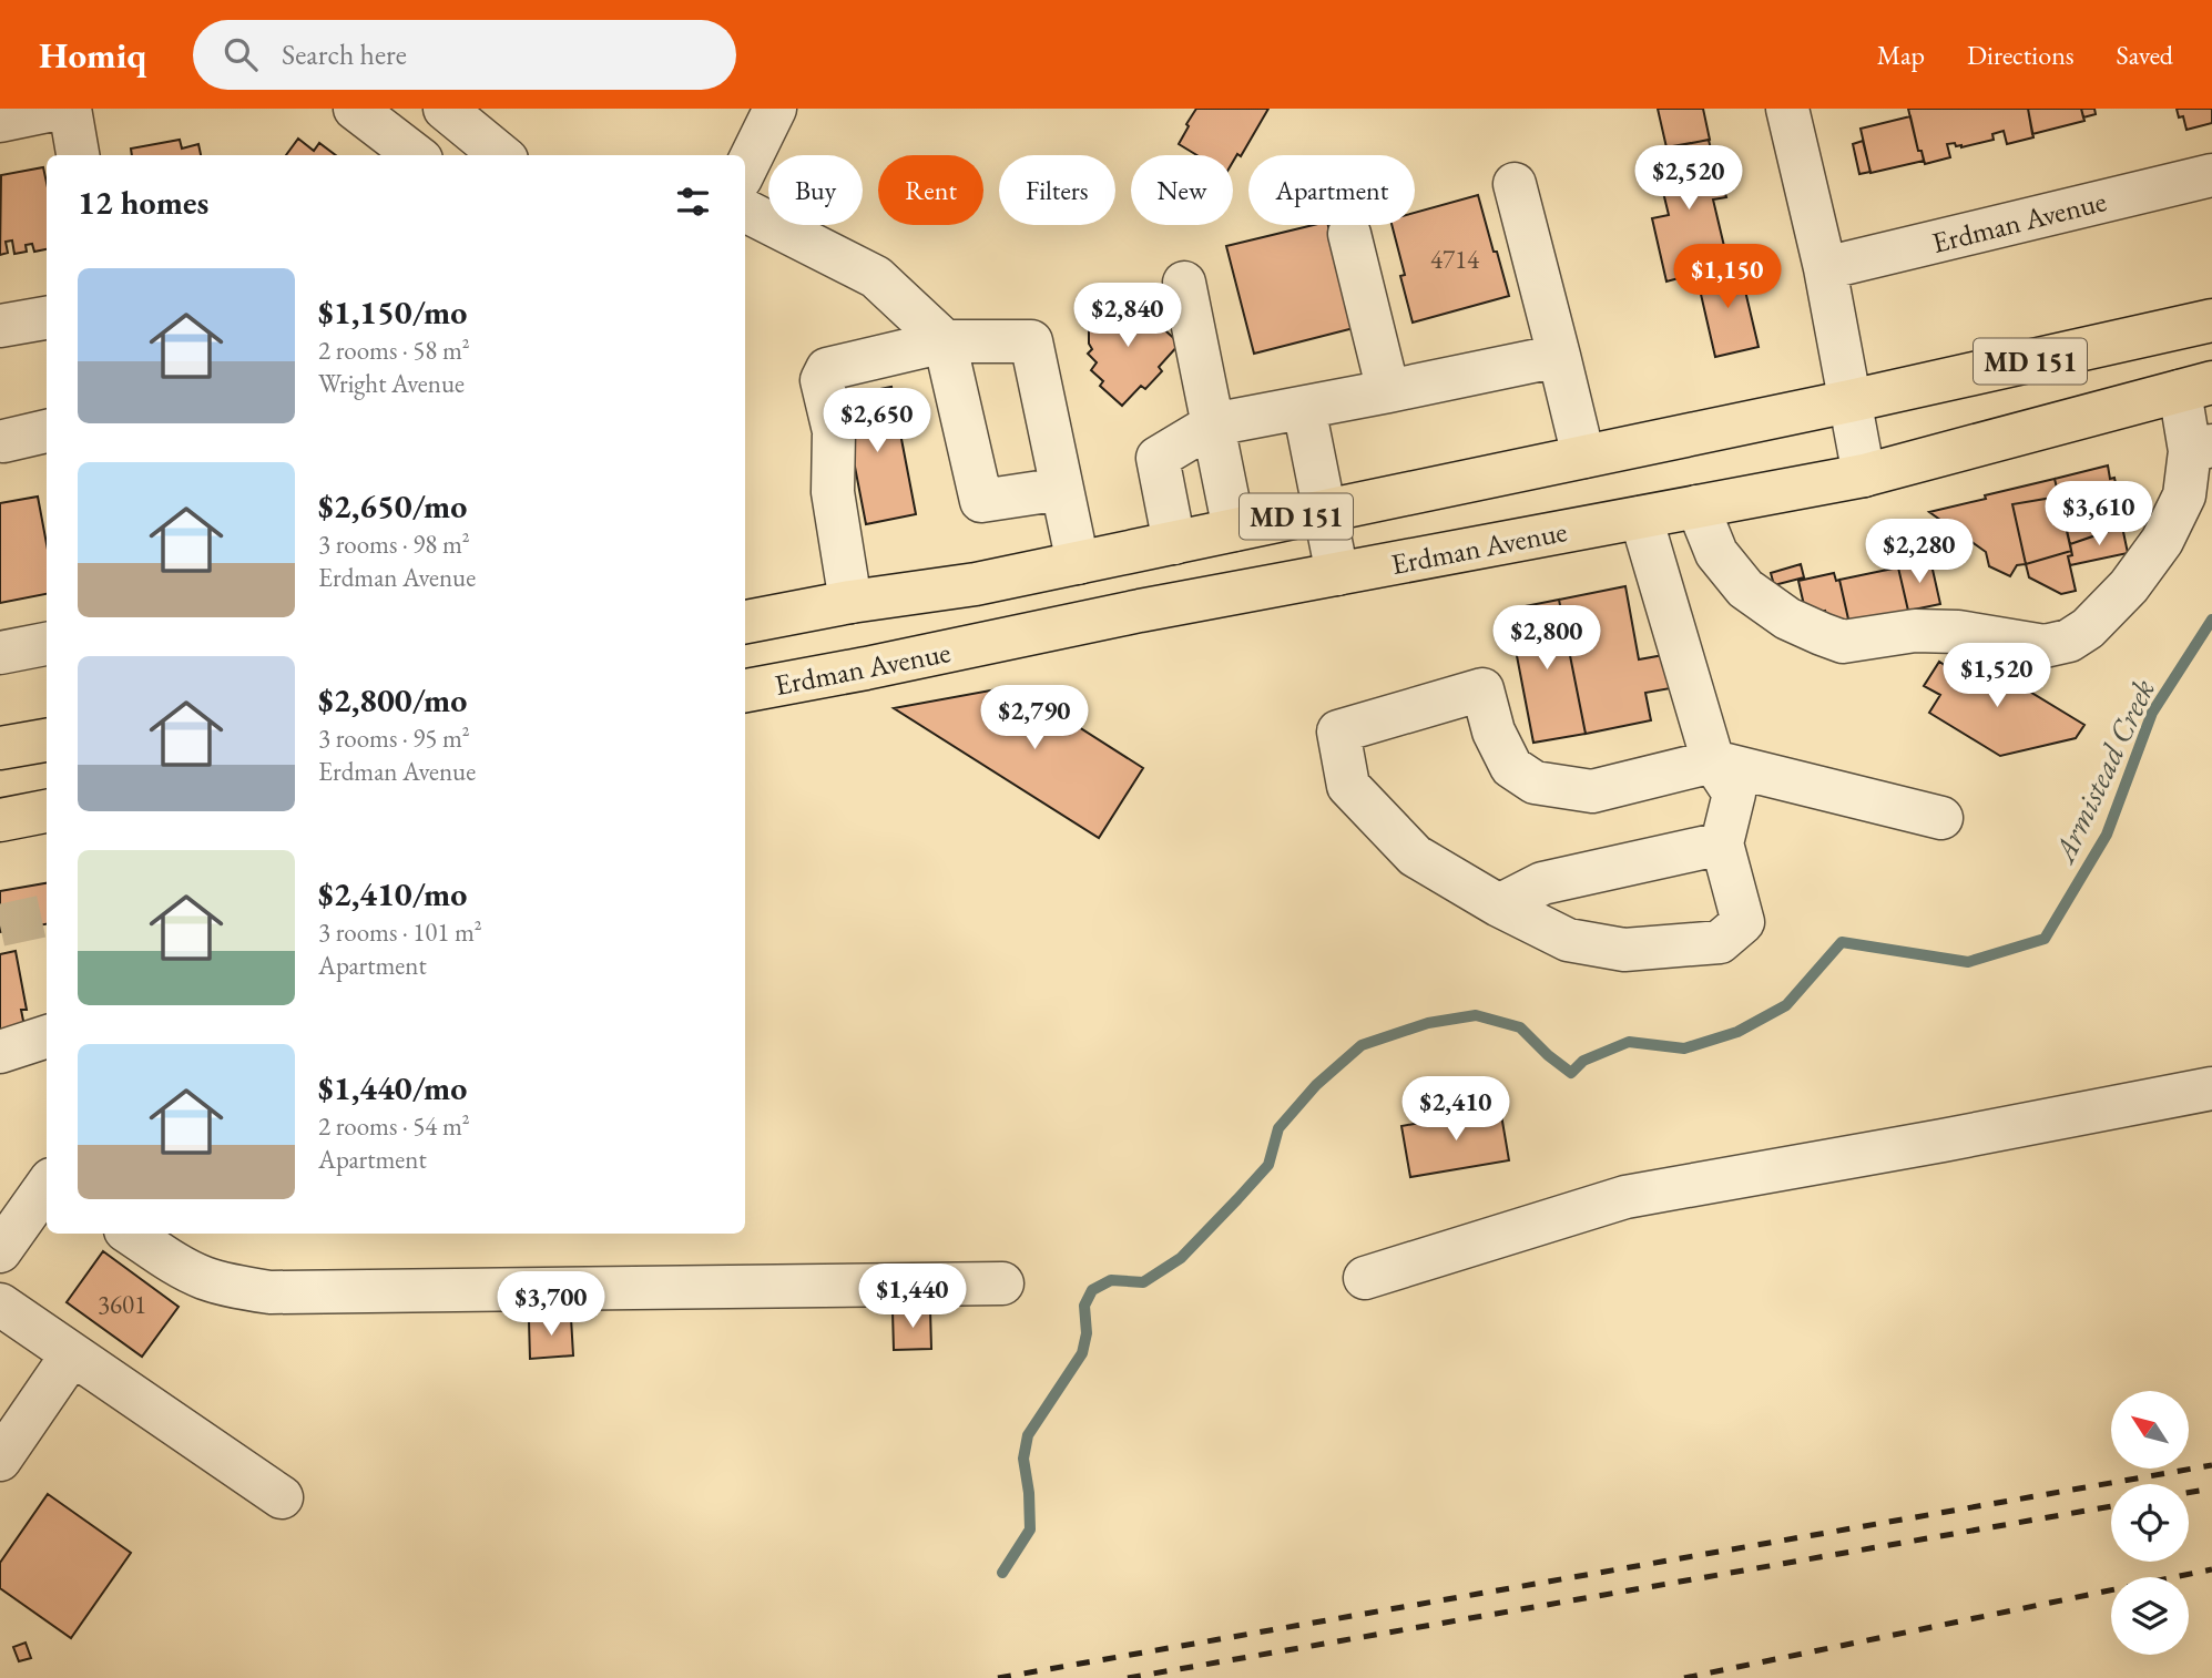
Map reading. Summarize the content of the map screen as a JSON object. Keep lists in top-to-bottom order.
{
  "streets": {
    "main road": ["Erdman Avenue", "MD 151"]
  },
  "water": ["Armistead Creek"],
  "house_numbers": ["4714", "3601"],
  "north": "top left",
  "page": {
    "header": "Homiq",
    "search": "Search here",
    "nav": ["Map", "Directions", "Saved"],
    "price": [
      "$2,520",
      "$1,150",
      "$2,840",
      "$2,650",
      "$3,610",
      "$2,280",
      "$2,800",
      "$1,520",
      "$2,790",
      "$2,410",
      "$1,440",
      "$3,700"
    ],
    "chip": [
      "Buy",
      "Rent",
      "Filters",
      "New",
      "Apartment"
    ],
    "heading": "12 homes",
    "list": [
      {
        "name": "$1,150/mo",
        "note": "2 rooms · 58 m² · Wright Avenue"
      },
      {
        "name": "$2,650/mo",
        "note": "3 rooms · 98 m² · Erdman Avenue"
      },
      {
        "name": "$2,800/mo",
        "note": "3 rooms · 95 m² · Erdman Avenue"
      },
      {
        "name": "$2,410/mo",
        "note": "3 rooms · 101 m² · Apartment"
      },
      {
        "name": "$1,440/mo",
        "note": "2 rooms · 54 m² · Apartment"
      }
    ]
  }
}
